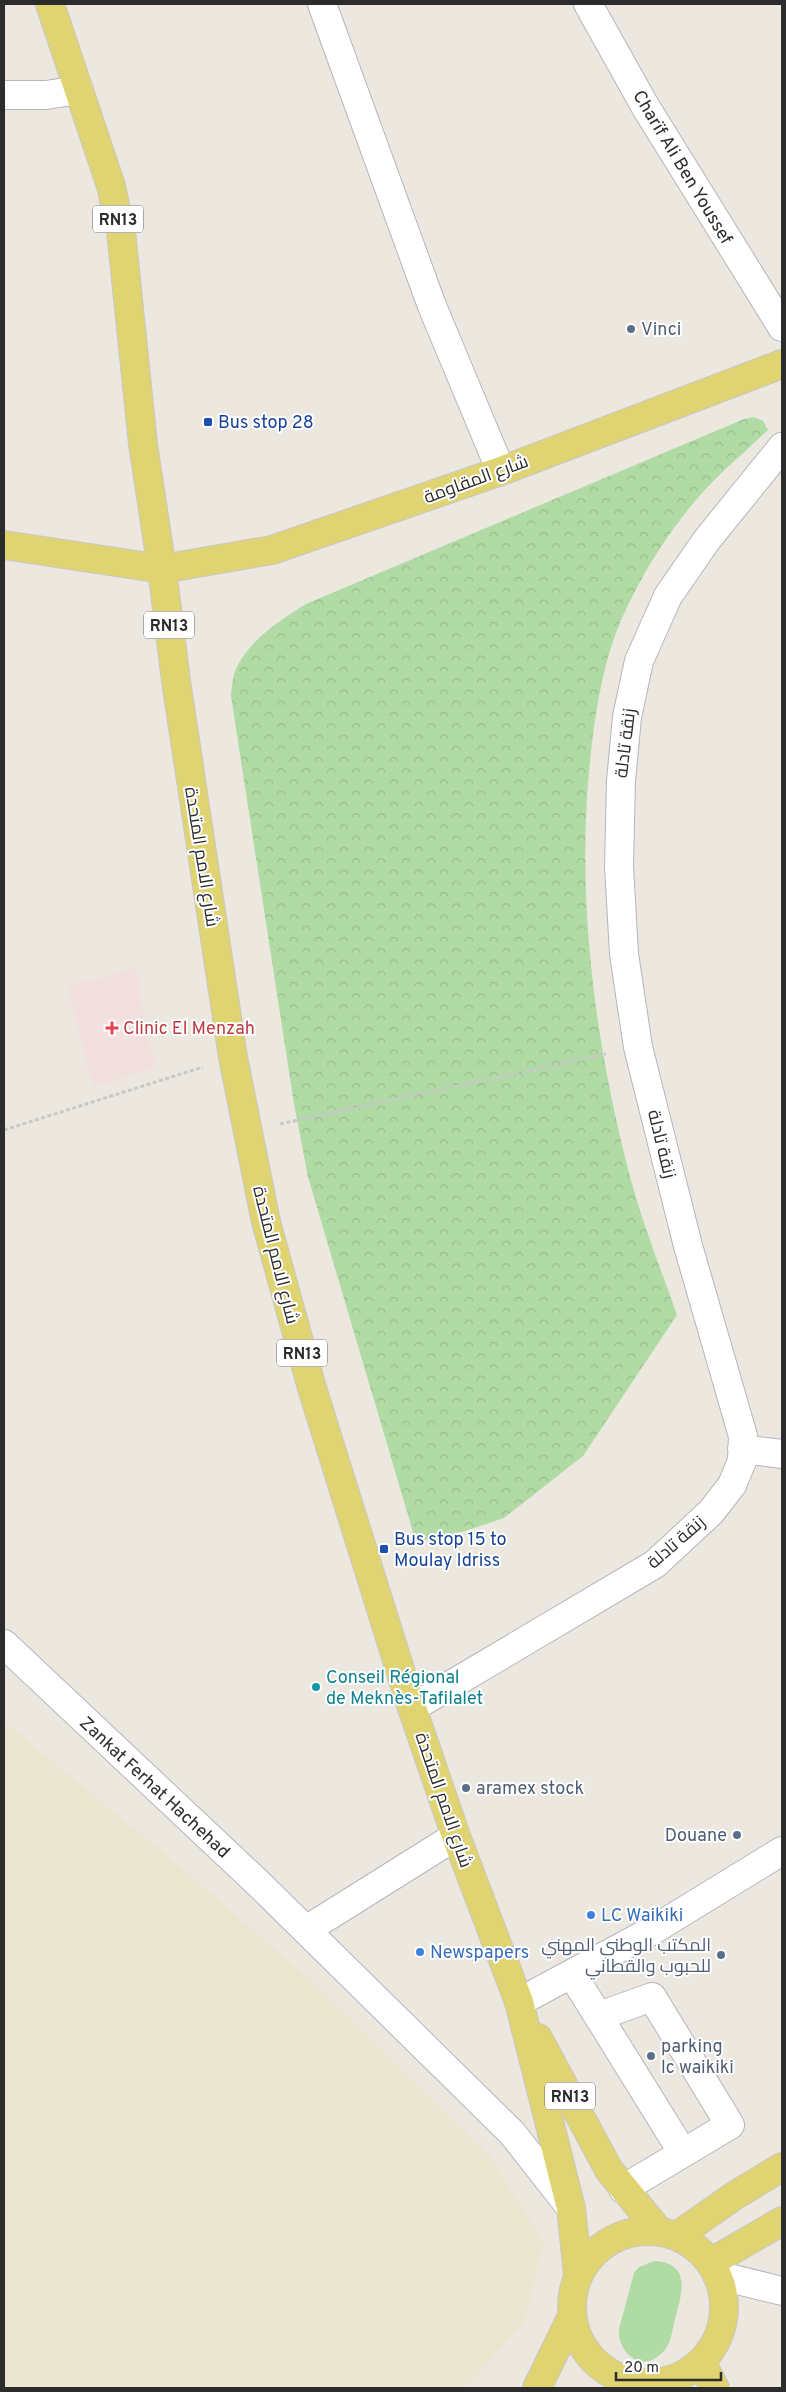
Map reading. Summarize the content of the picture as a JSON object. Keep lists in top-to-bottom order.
{
  "streets": {
    "main road": ["RN13", "شارع المقاومة", "شارع الامم المتحدة"],
    "street": ["Charïf Ali Ben Youssef", "زنقة تادلة", "Zankat Ferhat Hachehad"]
  },
  "crossings": [
    ["RN13", "شارع المقاومة"],
    ["RN13", "شارع الامم المتحدة"],
    ["RN13", "Zankat Ferhat Hachehad"],
    ["شارع المقاومة", "شارع الامم المتحدة"],
    ["زنقة تادلة", "شارع الامم المتحدة"]
  ],
  "places": {
    "other": [
      "Vinci",
      "Conseil Régional de Meknès-Tafilalet",
      "aramex stock",
      "Douane",
      "LC Waikiki",
      "Newspapers",
      "المكتب الوطني المهني للحبوب والقطاني",
      "parking lc waikiki"
    ],
    "transit": ["Bus stop 28", "Bus stop 15 to Moulay Idriss"],
    "health": ["Clinic El Menzah"]
  },
  "scale_bar": "20 m"
}
